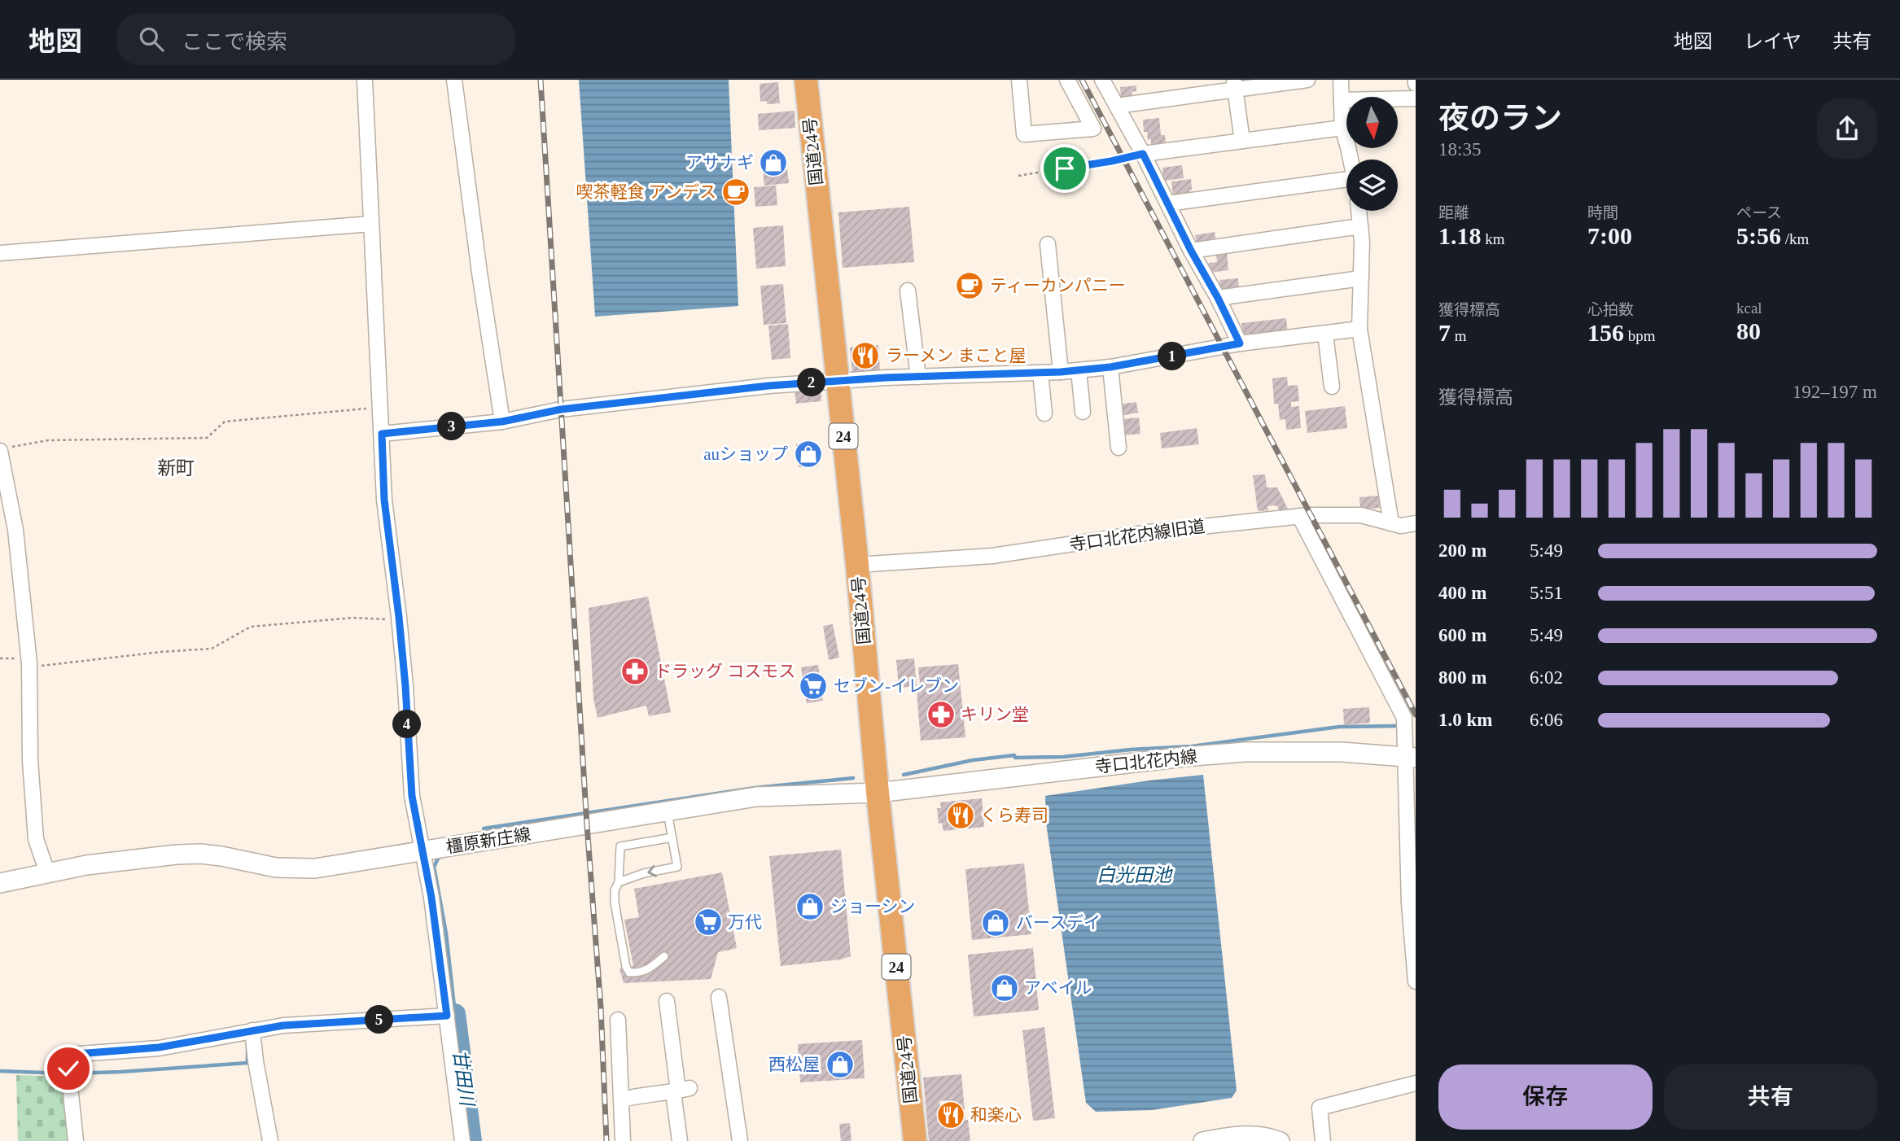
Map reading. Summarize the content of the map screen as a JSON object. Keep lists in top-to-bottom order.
{
  "streets": {
    "highway": ["国道24号", "24"],
    "main road": ["寺口北花内線", "橿原新庄線"],
    "street": ["寺口北花内線旧道"]
  },
  "crossings": [
    ["国道24号", "寺口北花内線旧道"],
    ["国道24号", "寺口北花内線"],
    ["国道24号", "橿原新庄線"],
    ["寺口北花内線", "橿原新庄線"]
  ],
  "districts": ["新町"],
  "water": ["白光田池", "甘田川"],
  "places": {
    "shop": [
      "アサナギ",
      "auショップ",
      "ジョーシン",
      "バースデイ",
      "アベイル",
      "西松屋"
    ],
    "cafe": ["喫茶軽食 アンデス", "ティーカンパニー"],
    "restaurant": ["ラーメン まこと屋", "くら寿司", "和楽心"],
    "pharmacy": ["ドラッグ コスモス", "キリン堂"],
    "supermarket": ["セブン-イレブン", "万代"]
  },
  "north": "bottom",
  "page": {
    "header": "地図",
    "search": "ここで検索",
    "nav": ["地図", "レイヤ", "共有"],
    "heading": ["夜のラン", "18:35"],
    "stats": [
      ["距離", "1.18 km"],
      ["時間", "7:00"],
      ["ペース", "5:56 /km"],
      ["獲得標高", "7 m"],
      ["心拍数", "156 bpm"],
      ["kcal", "80"]
    ],
    "pins": [
      "1",
      "2",
      "3",
      "4",
      "5"
    ],
    "chart": ["獲得標高", "192–197 m"],
    "list": [
      {
        "name": "200 m",
        "note": "5:49"
      },
      {
        "name": "400 m",
        "note": "5:51"
      },
      {
        "name": "600 m",
        "note": "5:49"
      },
      {
        "name": "800 m",
        "note": "6:02"
      },
      {
        "name": "1.0 km",
        "note": "6:06"
      }
    ],
    "buttons": ["保存", "共有"]
  }
}
